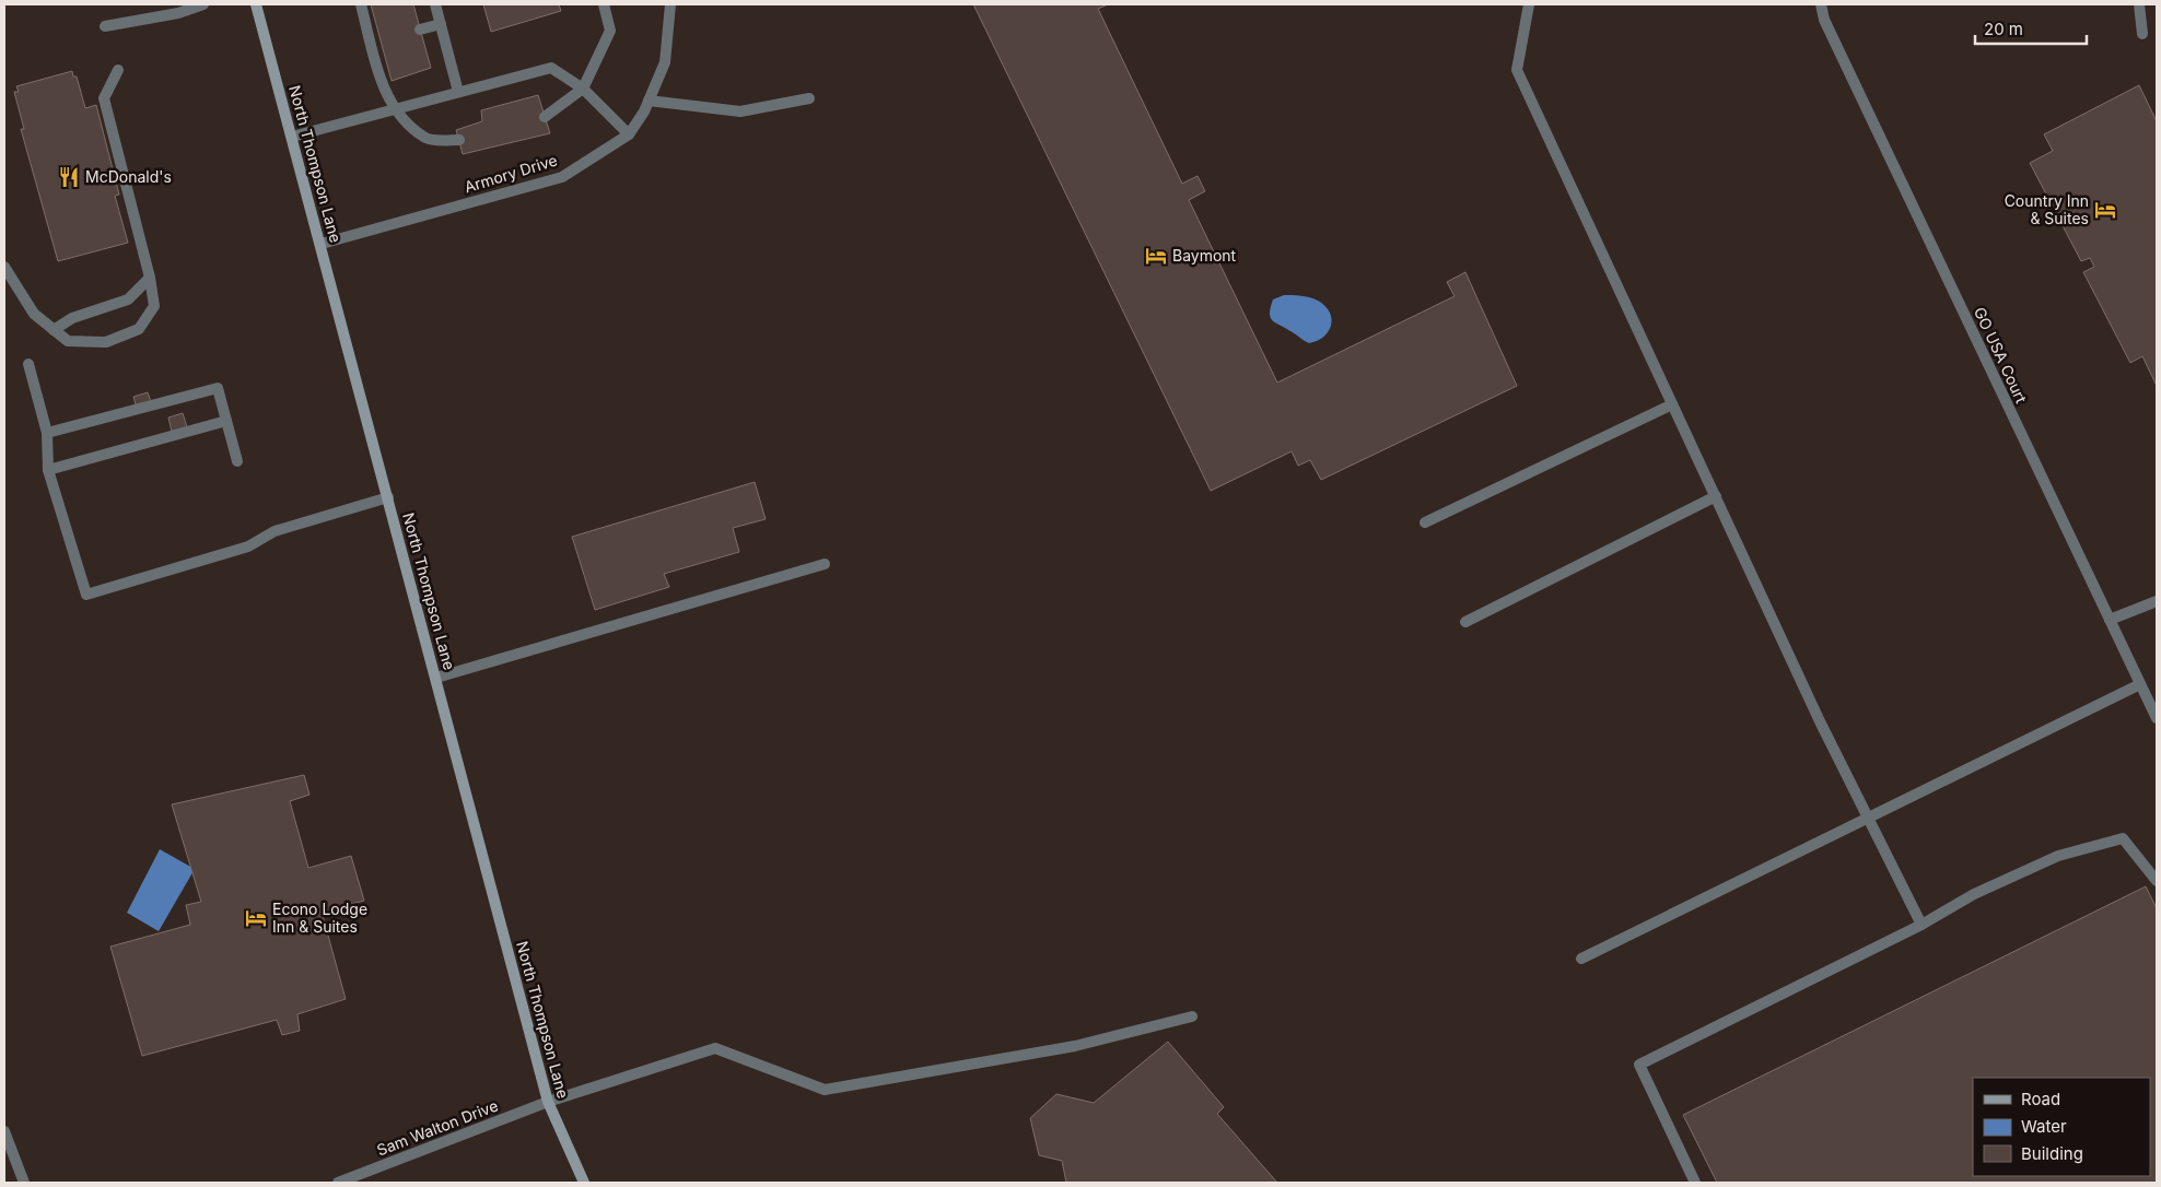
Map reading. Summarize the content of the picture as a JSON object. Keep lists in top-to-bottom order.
{
  "streets": {
    "main road": ["North Thompson Lane"],
    "street": ["Armory Drive", "GO USA Court", "Sam Walton Drive"]
  },
  "crossings": [
    ["North Thompson Lane", "Armory Drive"],
    ["North Thompson Lane", "Sam Walton Drive"]
  ],
  "places": {
    "restaurant": ["McDonald's"],
    "hotel": ["Country Inn & Suites", "Baymont", "Econo Lodge Inn & Suites"]
  },
  "legend": ["Road", "Water", "Building"],
  "scale_bar": "20 m"
}
